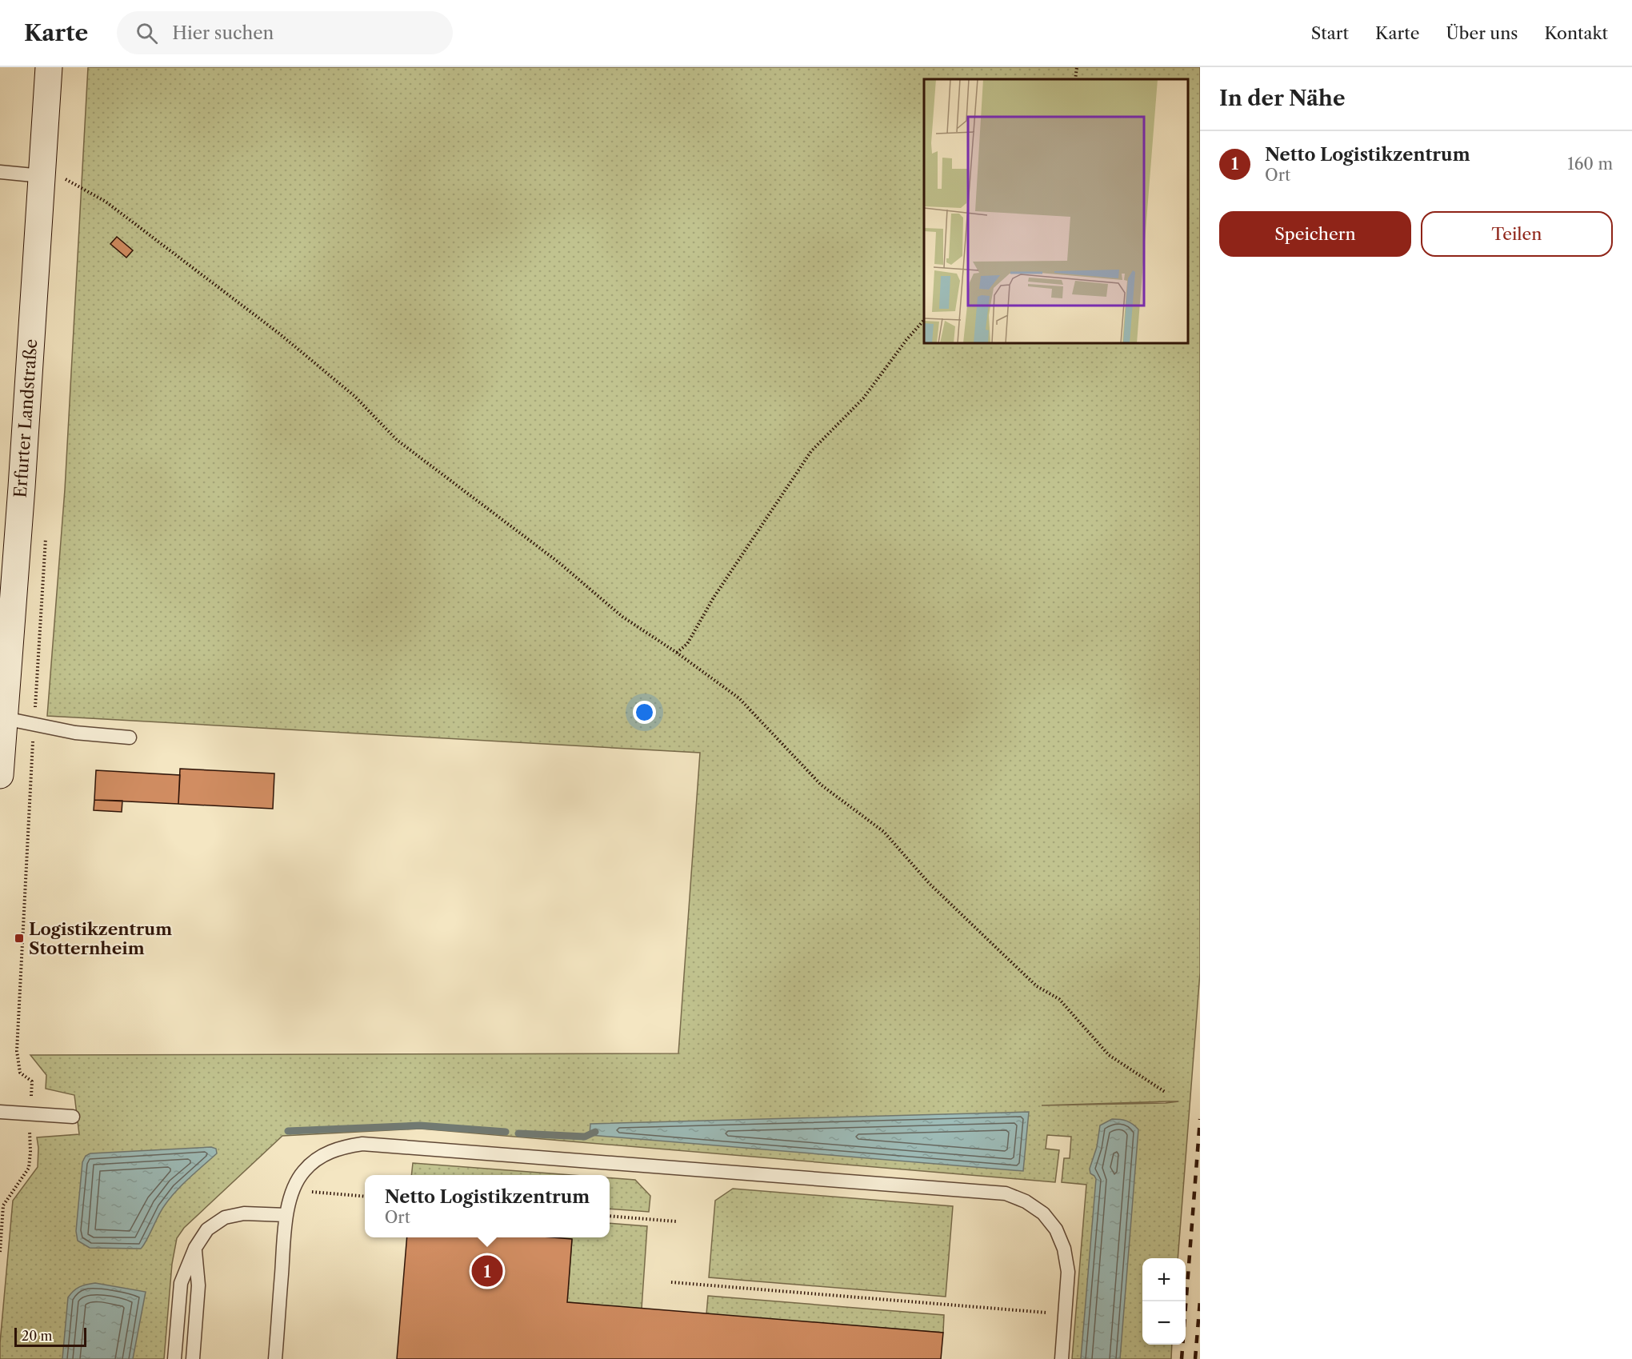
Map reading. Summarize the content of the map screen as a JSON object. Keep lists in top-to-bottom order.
{
  "streets": {
    "main road": ["Erfurter Landstraße"]
  },
  "places": {
    "transit": ["Logistikzentrum Stotternheim"]
  },
  "scale_bar": "20 m",
  "page": {
    "header": "Karte",
    "search": "Hier suchen",
    "nav": [
      "Start",
      "Karte",
      "Über uns",
      "Kontakt"
    ],
    "heading": "In der Nähe",
    "list": [
      {
        "mark": "1",
        "name": "Netto Logistikzentrum",
        "note": "Ort",
        "value": "160 m"
      }
    ],
    "buttons": ["Speichern", "Teilen"],
    "popup": ["Netto Logistikzentrum", "Ort"],
    "pins": "1",
    "map_buttons": ["+", "−"],
    "scale": "20 m"
  }
}
